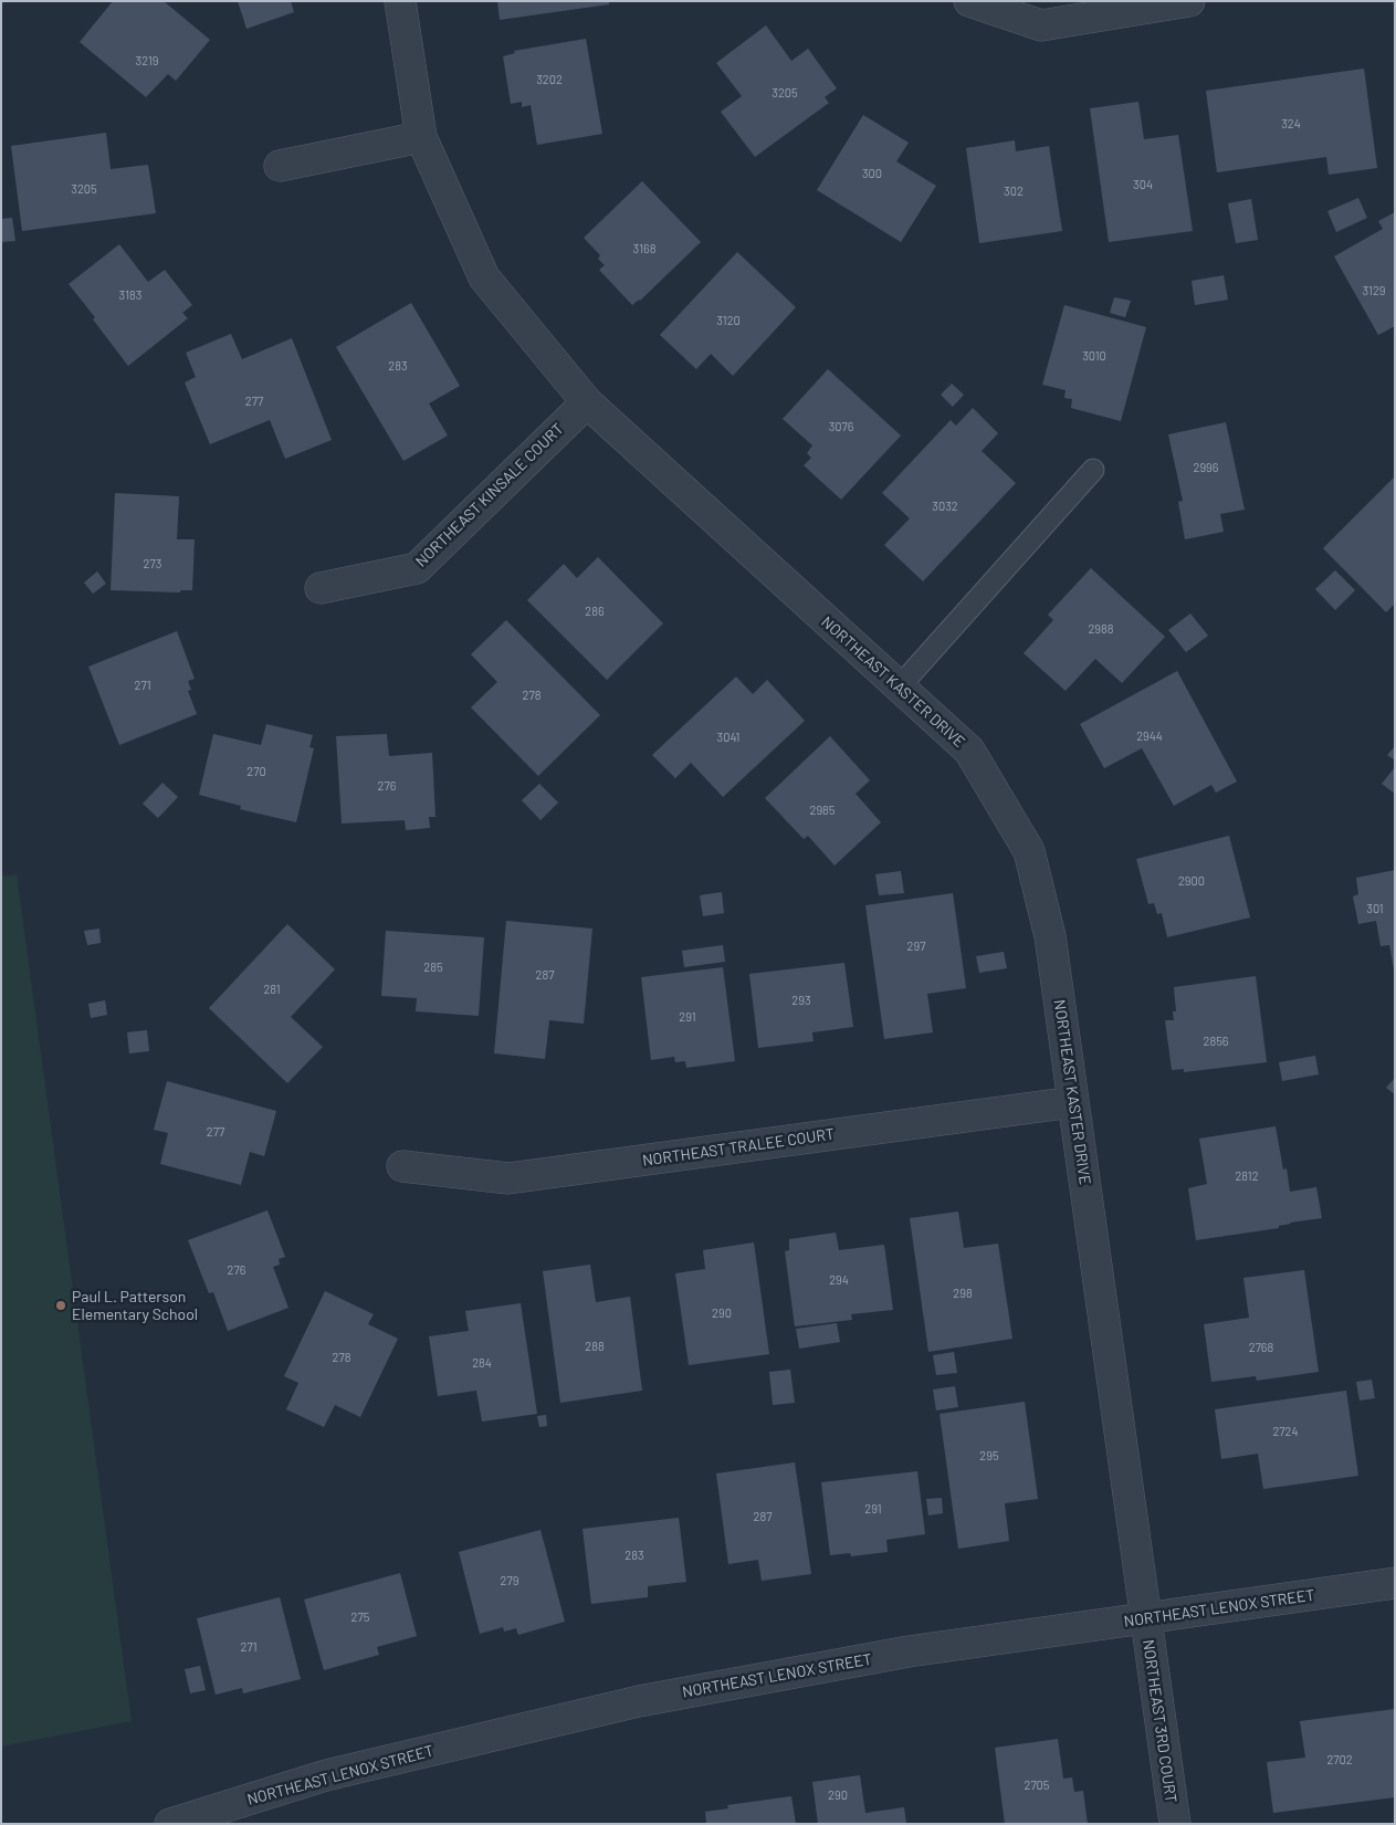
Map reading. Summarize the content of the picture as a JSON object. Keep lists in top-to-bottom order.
{
  "streets": {
    "street": [
      "NORTHEAST KINSALE COURT",
      "NORTHEAST KASTER DRIVE",
      "NORTHEAST TRALEE COURT",
      "NORTHEAST LENOX STREET",
      "NORTHEAST 3RD COURT"
    ]
  },
  "crossings": [
    ["NORTHEAST KINSALE COURT", "NORTHEAST KASTER DRIVE"],
    ["NORTHEAST KASTER DRIVE", "NORTHEAST TRALEE COURT"],
    ["NORTHEAST KASTER DRIVE", "NORTHEAST LENOX STREET"],
    ["NORTHEAST KASTER DRIVE", "NORTHEAST 3RD COURT"],
    ["NORTHEAST LENOX STREET", "NORTHEAST 3RD COURT"]
  ],
  "places": ["Paul L. Patterson Elementary School"],
  "house_numbers": [
    "3219",
    "3202",
    "3205",
    "324",
    "300",
    "304",
    "3205",
    "302",
    "3168",
    "3129",
    "3183",
    "3120",
    "3010",
    "283",
    "277",
    "3076",
    "2996",
    "3032",
    "273",
    "286",
    "2988",
    "271",
    "278",
    "2944",
    "3041",
    "270",
    "276",
    "2985",
    "2900",
    "301",
    "297",
    "285",
    "287",
    "281",
    "293",
    "291",
    "2856",
    "277",
    "2812",
    "276",
    "294",
    "298",
    "290",
    "288",
    "2768",
    "278",
    "284",
    "2724",
    "295",
    "291",
    "287",
    "283",
    "279",
    "275",
    "271",
    "2702",
    "2705",
    "290"
  ]
}
